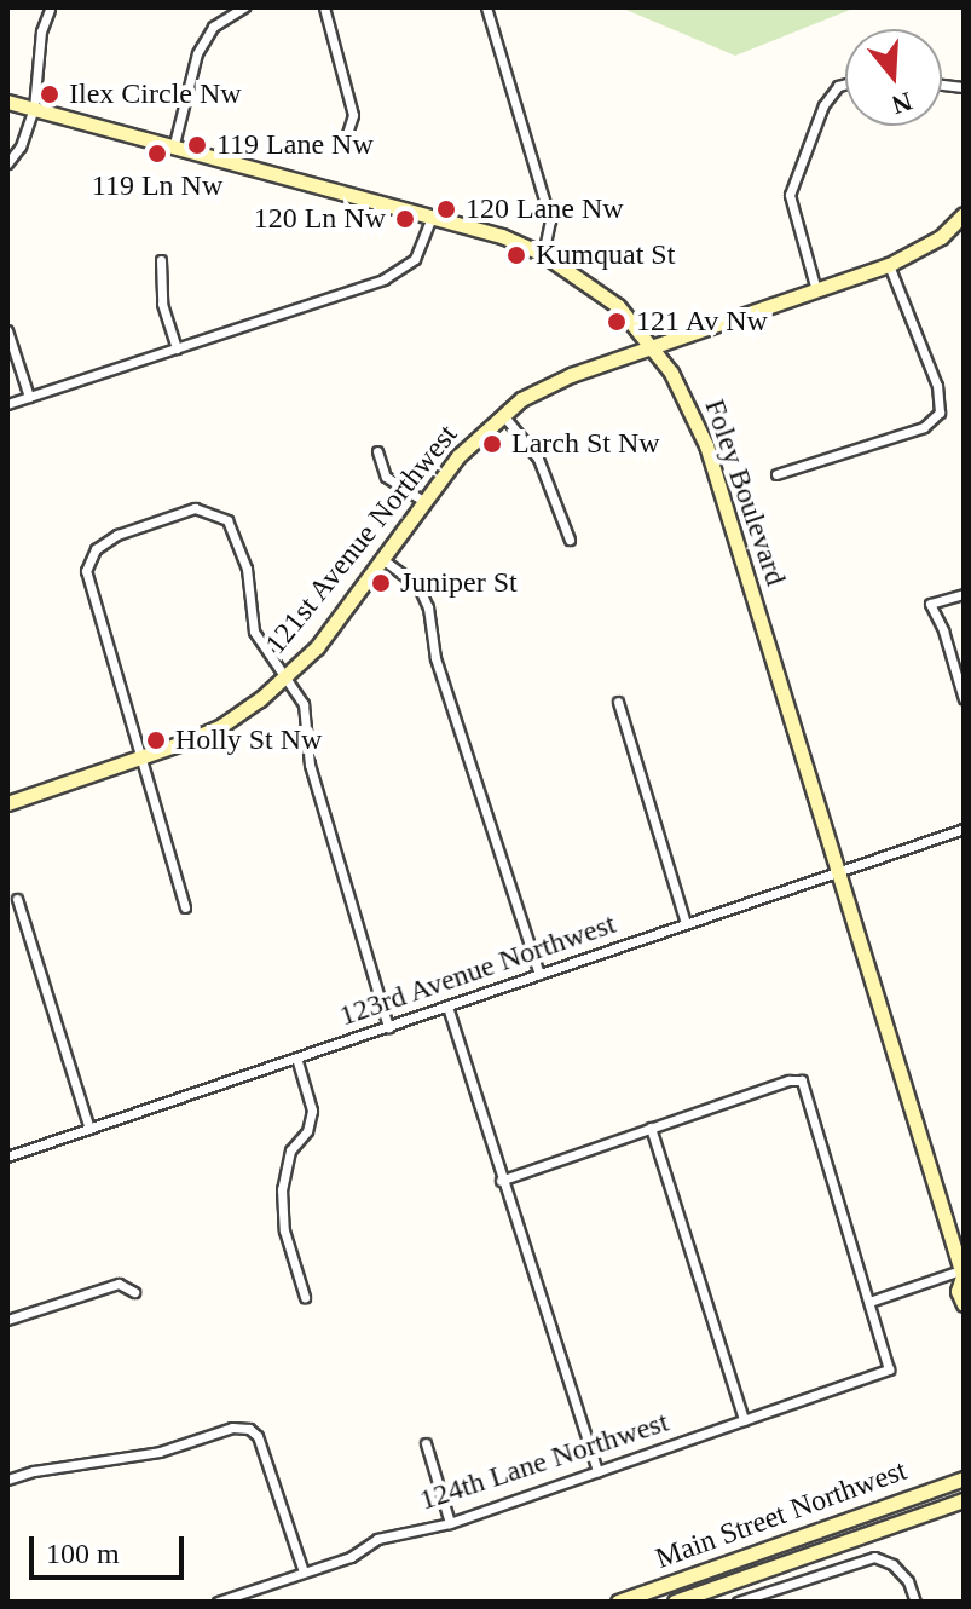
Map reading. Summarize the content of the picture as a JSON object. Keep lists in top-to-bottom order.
{
  "streets": {
    "street": [
      "Foley Boulevard",
      "121st Avenue Northwest",
      "123rd Avenue Northwest",
      "124th Lane Northwest",
      "Main Street Northwest"
    ]
  },
  "crossings": [
    ["Foley Boulevard", "121st Avenue Northwest"],
    ["Foley Boulevard", "123rd Avenue Northwest"]
  ],
  "places": [
    "Ilex Circle Nw",
    "119 Lane Nw",
    "119 Ln Nw",
    "120 Lane Nw",
    "120 Ln Nw",
    "Kumquat St",
    "121 Av Nw",
    "Larch St Nw",
    "Juniper St",
    "Holly St Nw"
  ],
  "scale_bar": "100 m",
  "north": "bottom"
}
